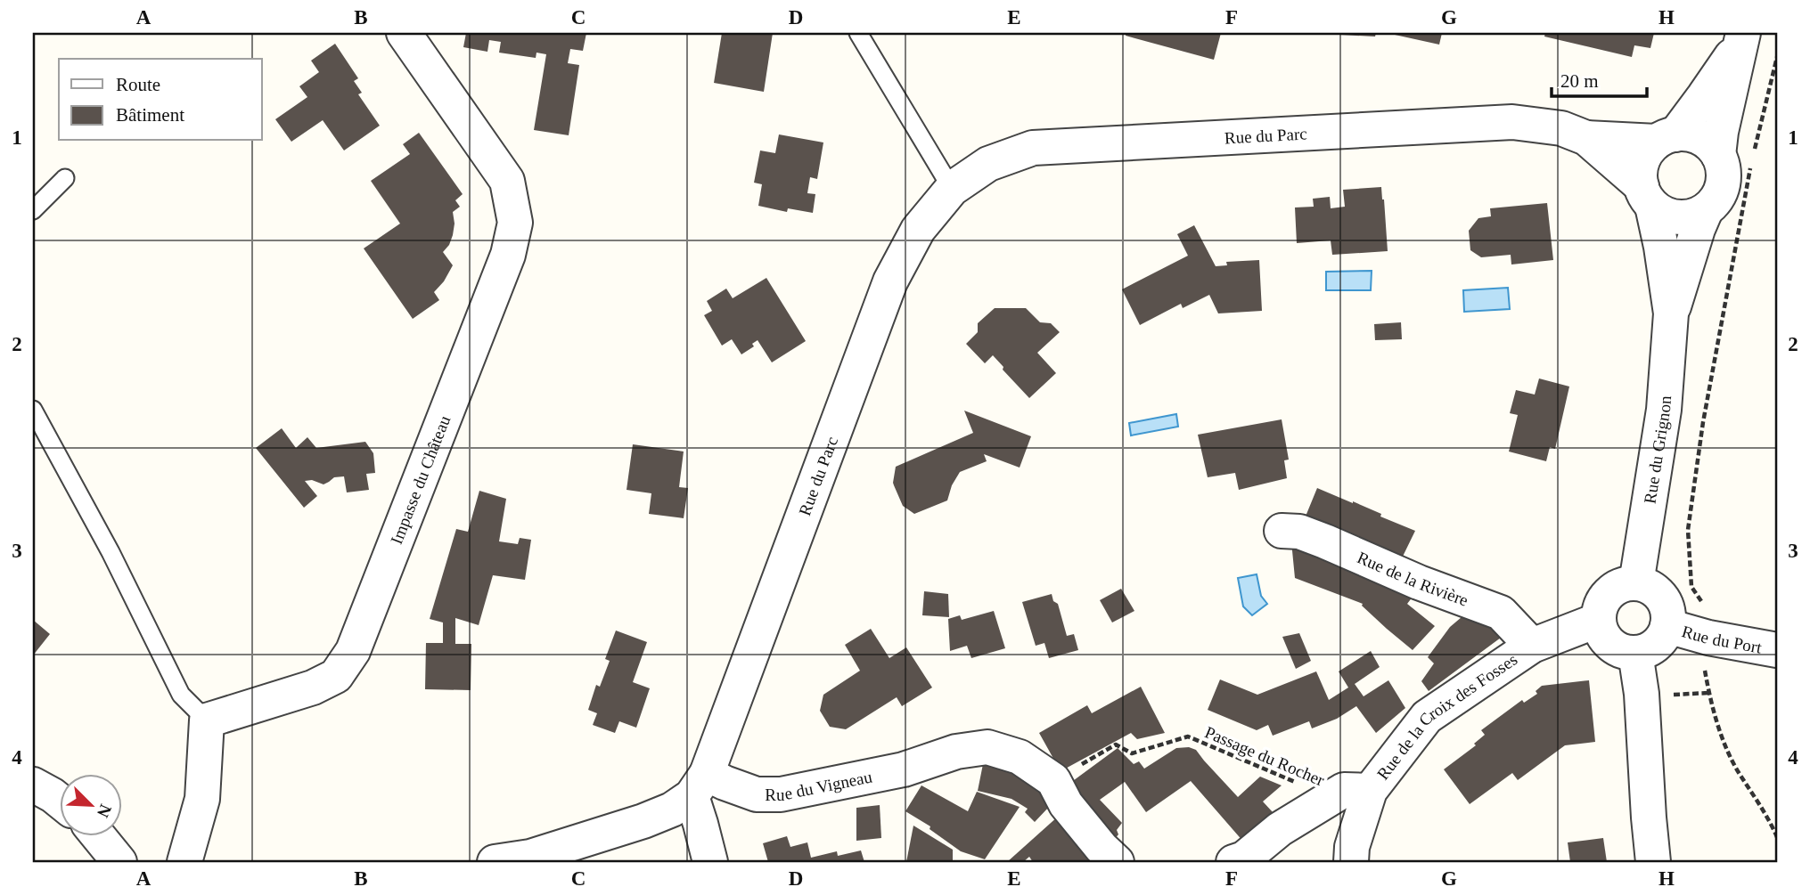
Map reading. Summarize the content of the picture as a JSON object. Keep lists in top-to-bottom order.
{
  "streets": {
    "street": [
      "Rue du Parc",
      "Rue du Grignon",
      "Impasse du Château",
      "Rue de la Rivière",
      "Rue du Port",
      "Rue de la Croix des Fosses",
      "Rue du Vigneau"
    ],
    "path": ["Passage du Rocher"]
  },
  "crossings": [
    ["Rue du Parc", "Rue du Grignon"],
    ["Rue du Parc", "Rue du Vigneau"],
    ["Rue du Grignon", "Rue du Port"],
    ["Rue du Grignon", "Rue de la Croix des Fosses"],
    ["Rue de la Rivière", "Rue de la Croix des Fosses"],
    ["Rue du Port", "Rue de la Croix des Fosses"],
    ["Passage du Rocher", "Rue du Vigneau"]
  ],
  "legend": ["Route", "Bâtiment"],
  "scale_bar": "20 m",
  "north": "bottom right",
  "grid": {
    "columns": [
      "A",
      "B",
      "C",
      "D",
      "E",
      "F",
      "G",
      "H"
    ],
    "rows": [
      "1",
      "2",
      "3",
      "4"
    ]
  }
}
